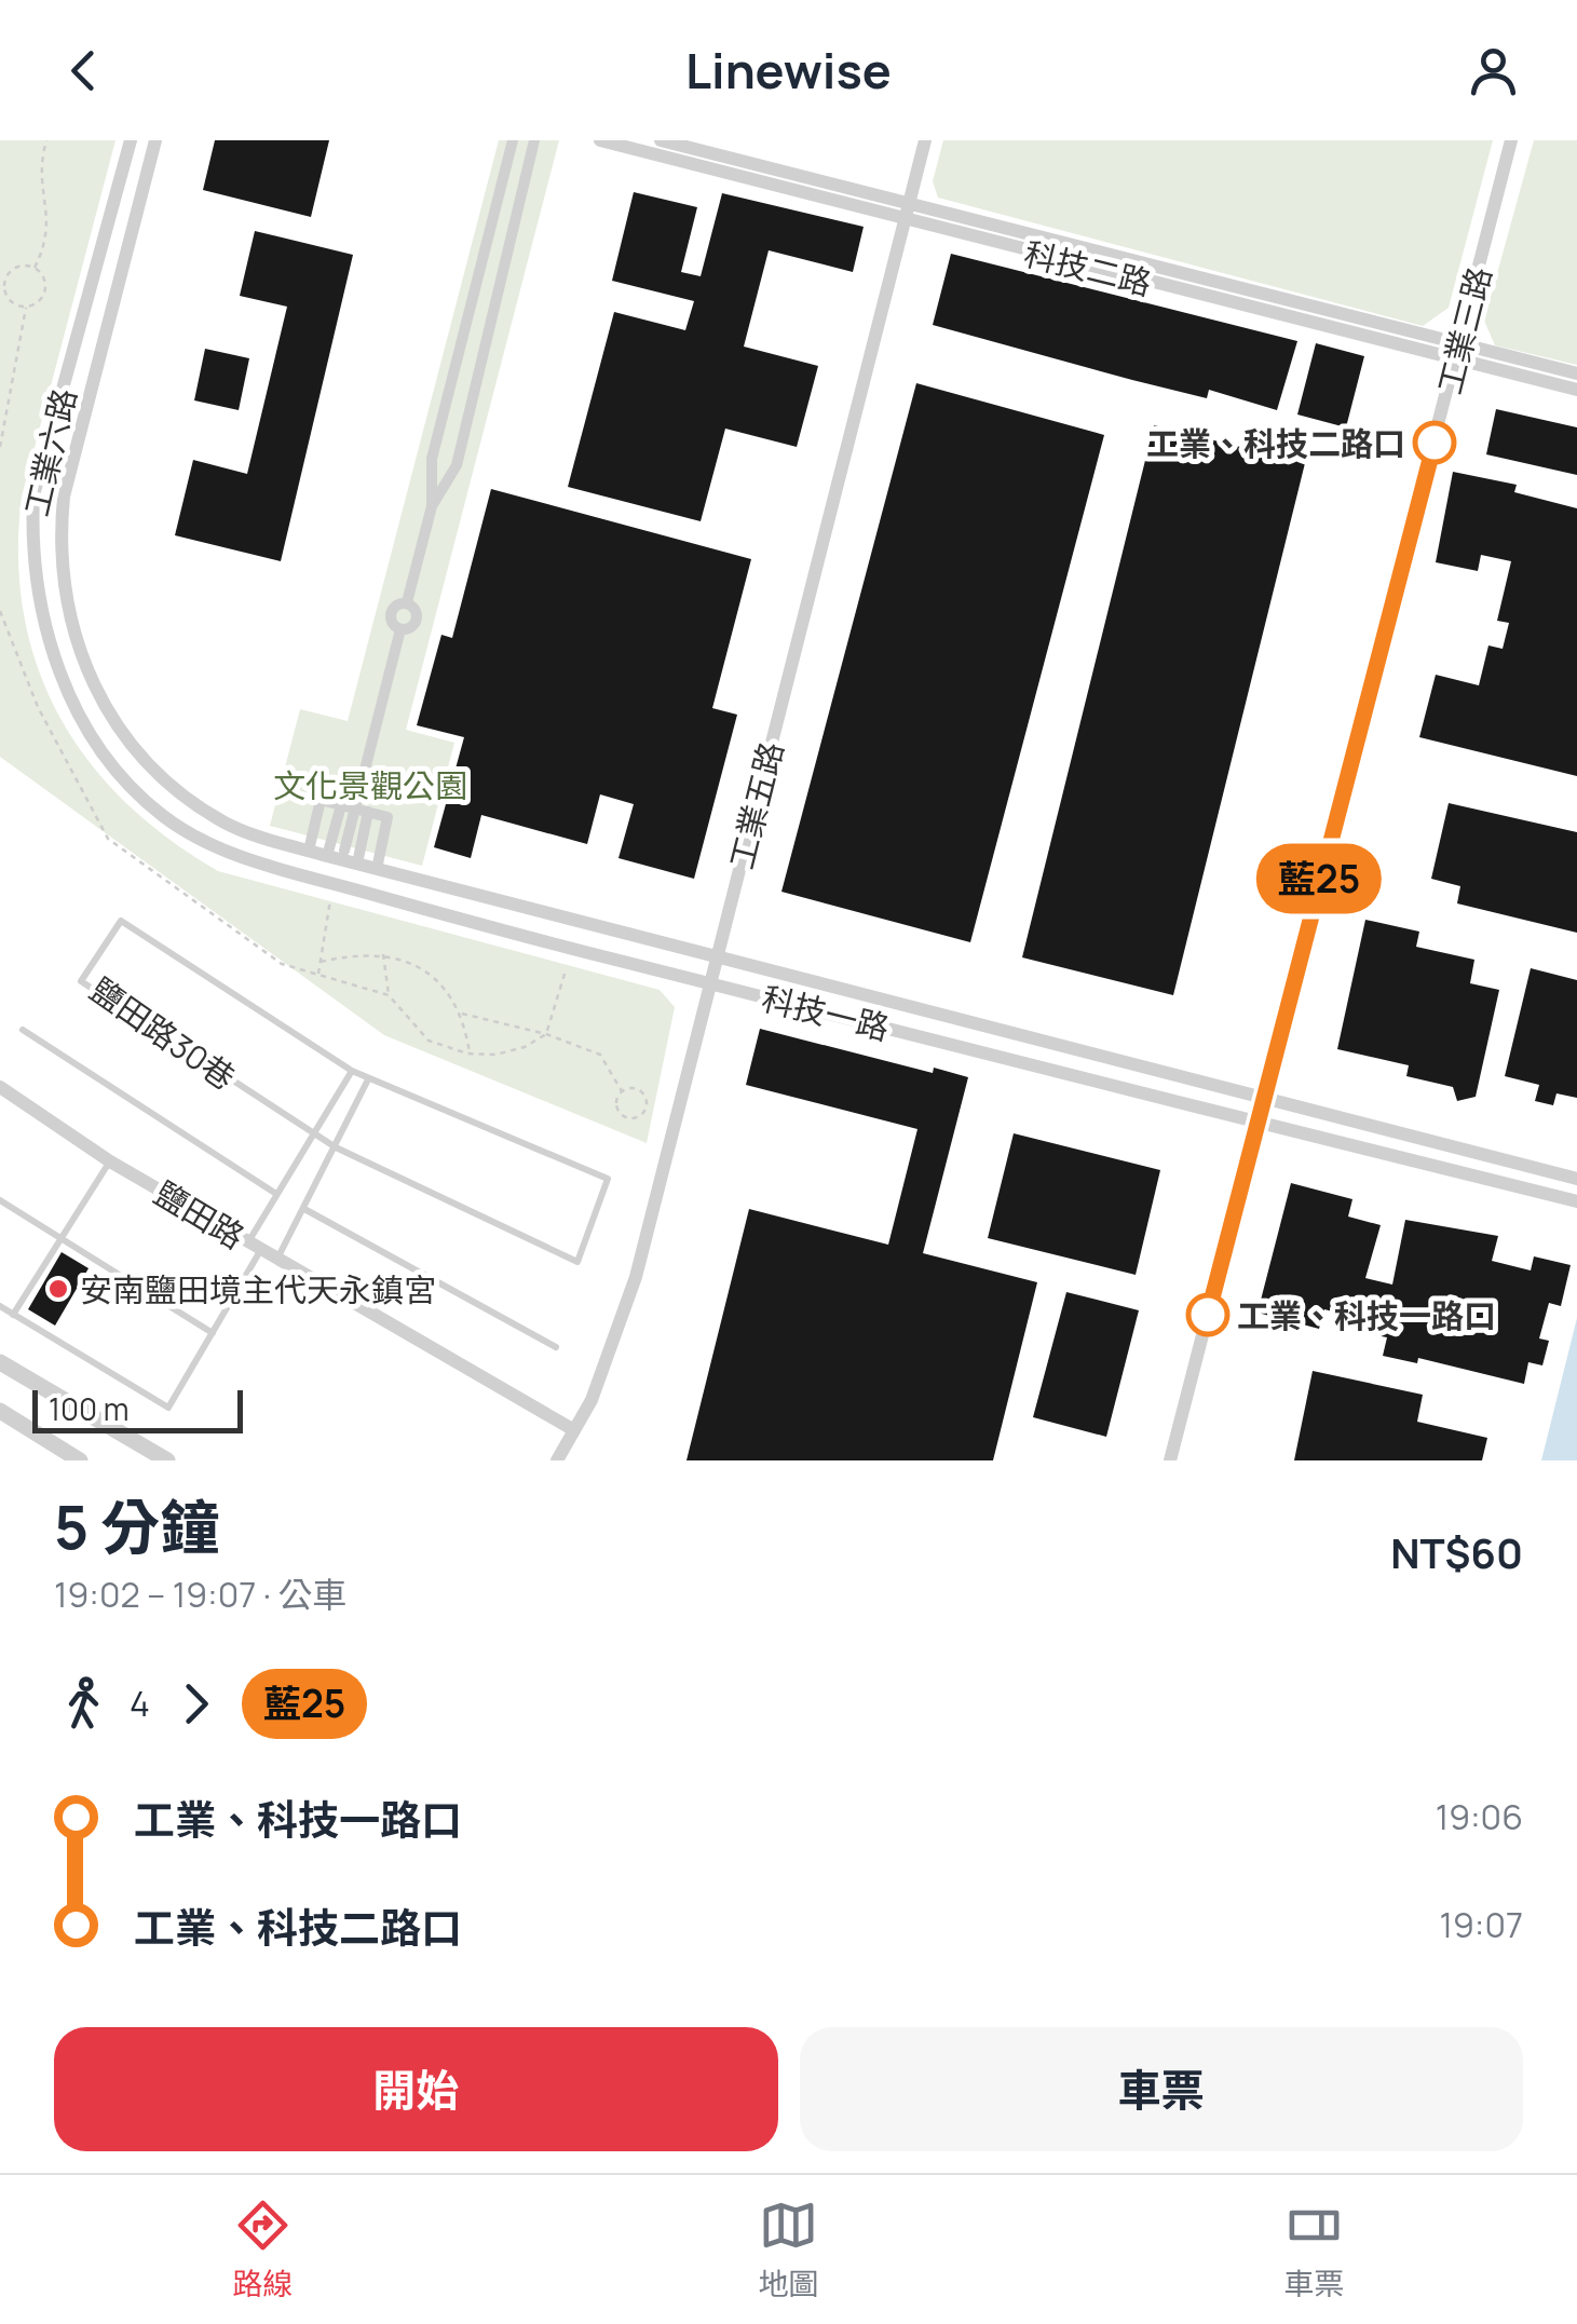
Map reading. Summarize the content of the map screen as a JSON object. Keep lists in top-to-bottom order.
{
  "streets": {
    "street": [
      "科技二路",
      "工業三路",
      "工業六路",
      "工業五路",
      "科技一路",
      "鹽田路"
    ],
    "lane": ["鹽田路30巷"]
  },
  "crossings": [
    ["科技二路", "工業三路"],
    ["科技二路", "工業五路"],
    ["工業三路", "科技一路"],
    ["工業六路", "科技一路"],
    ["工業五路", "科技一路"],
    ["工業五路", "鹽田路"]
  ],
  "parks": ["文化景觀公園"],
  "places": ["工業、科技二路口", "安南鹽田境主代天永鎮宮", "工業、科技一路口"],
  "lines": ["bus line 藍25"],
  "scale_bar": "100 m",
  "page": {
    "header": "Linewise",
    "on_map": "藍25",
    "scale": "100 m",
    "heading": ["5 分鐘", "19:02 – 19:07 · 公車", "NT$60"],
    "legs": ["4", "藍25"],
    "list": [
      {
        "name": "工業、科技一路口",
        "value": "19:06"
      },
      {
        "name": "工業、科技二路口",
        "value": "19:07"
      }
    ],
    "buttons": ["開始", "車票"],
    "tabs": ["路線", "地圖", "車票"]
  }
}
